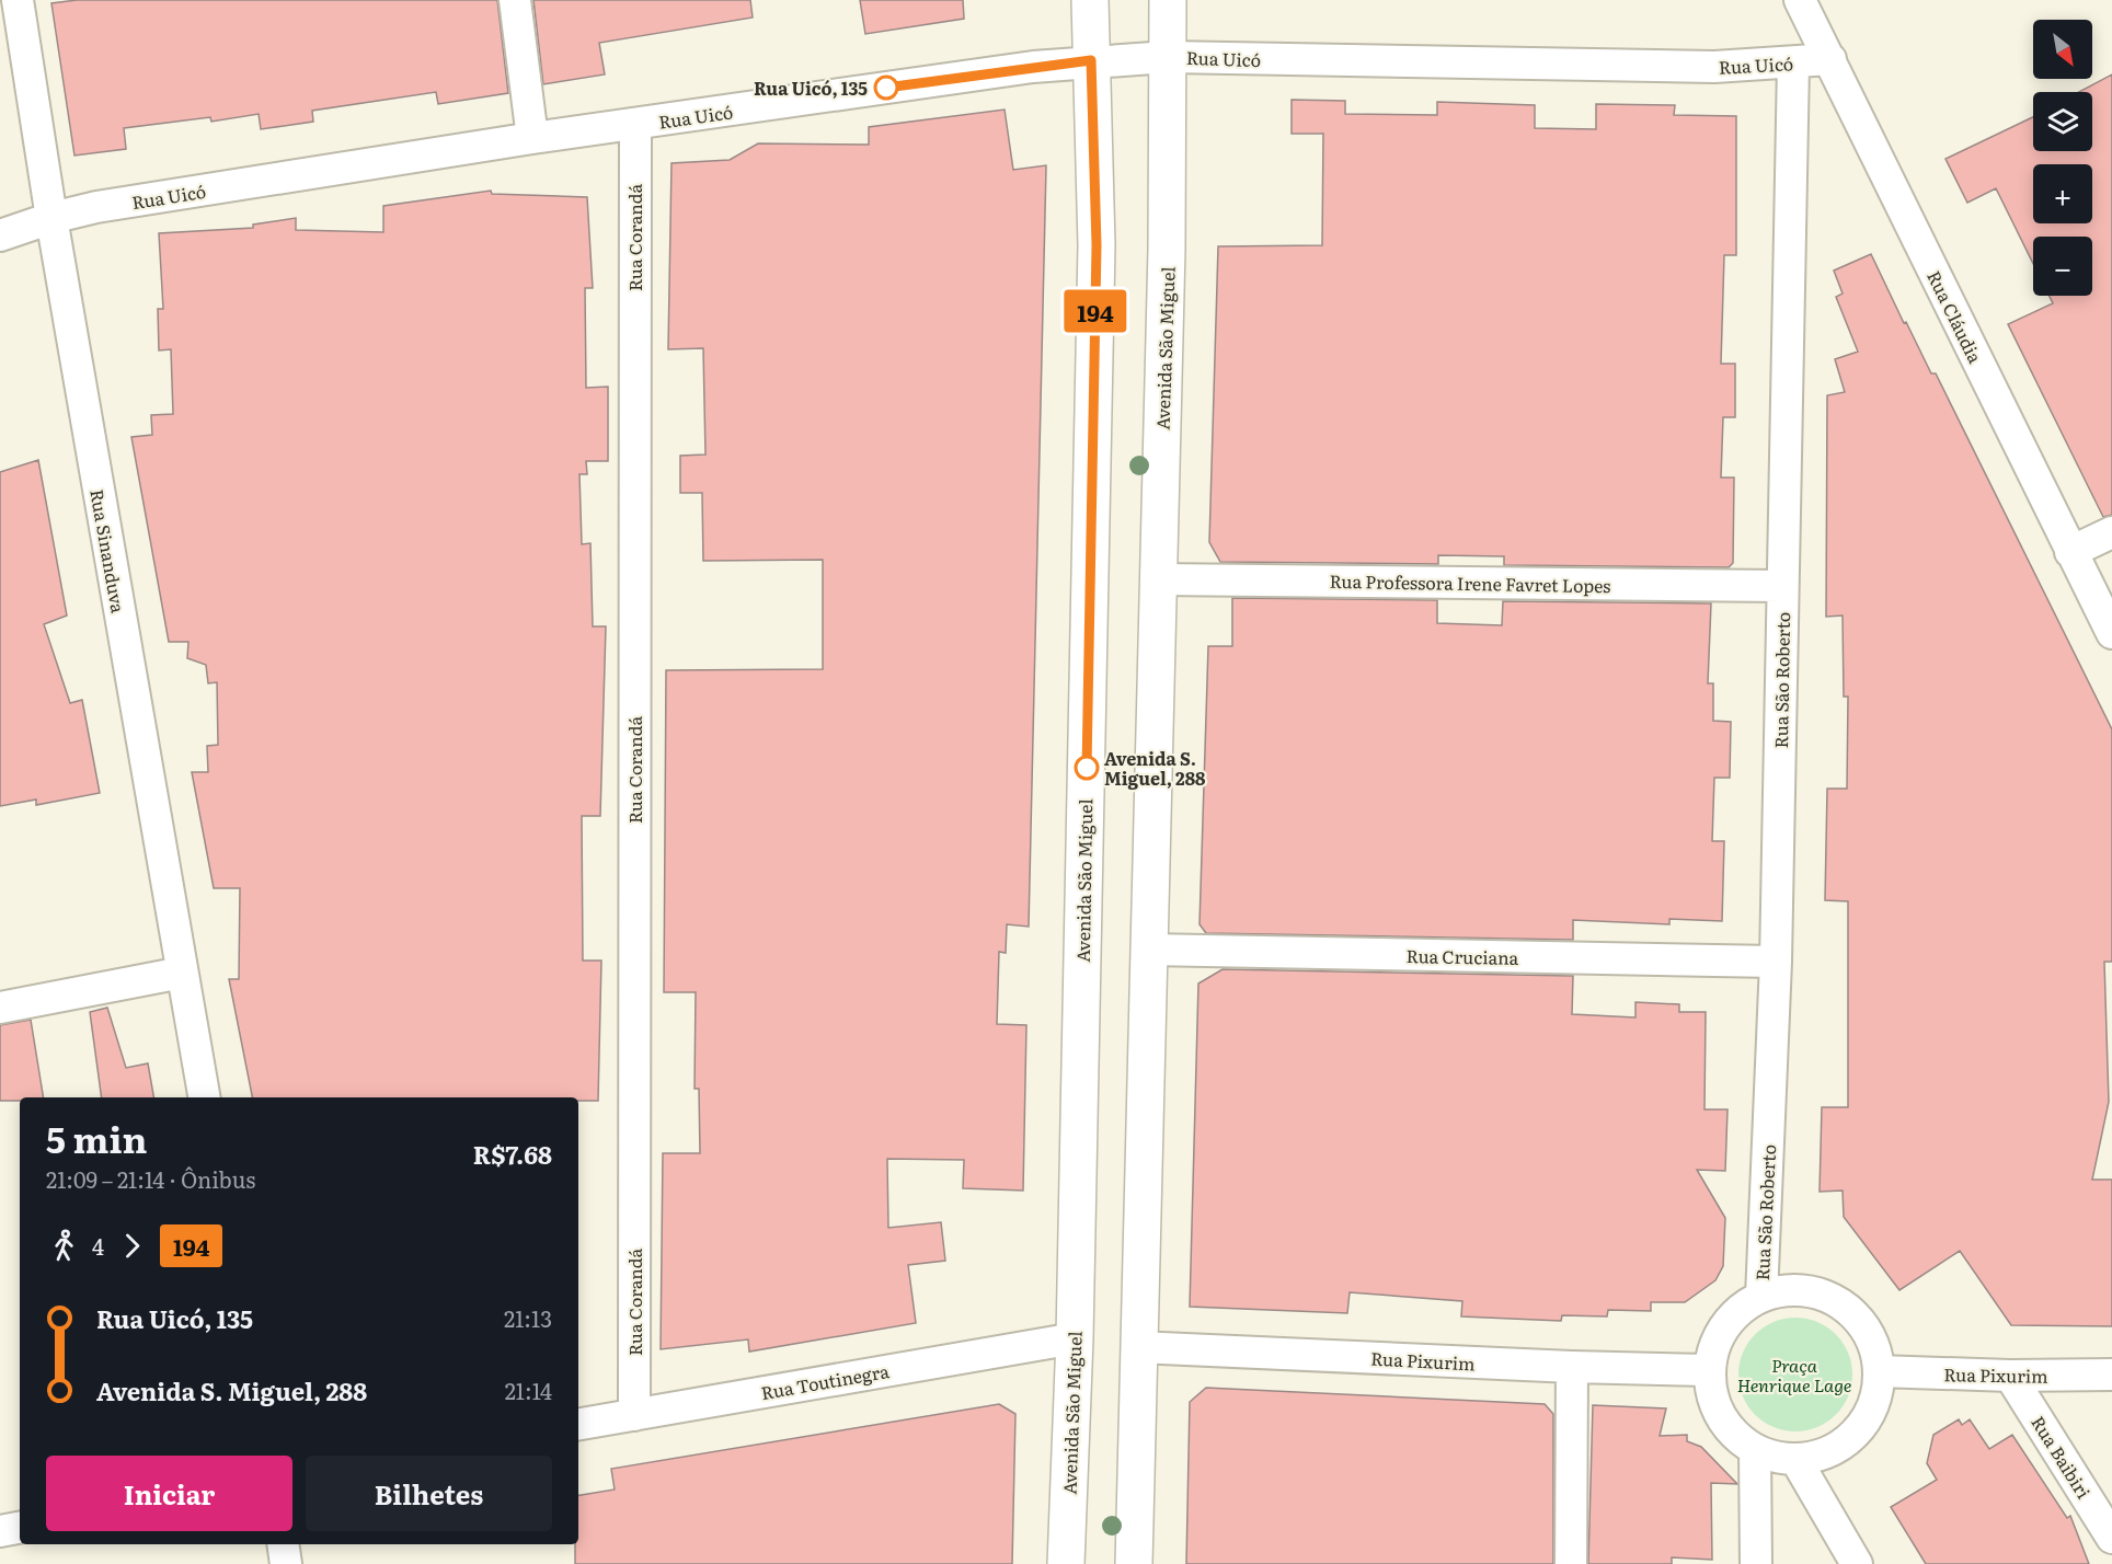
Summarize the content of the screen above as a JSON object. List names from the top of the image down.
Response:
{
  "streets": {
    "main road": ["Avenida São Miguel"],
    "street": [
      "Rua Uicó",
      "Rua Corandá",
      "Rua Cláudia",
      "Rua Sinanduva",
      "Rua Professora Irene Favret Lopes",
      "Rua São Roberto",
      "Rua Cruciana",
      "Rua Pixurim",
      "Rua Toutinegra",
      "Rua Baibiri"
    ]
  },
  "crossings": [
    ["Rua Uicó", "Rua Corandá"],
    ["Rua Uicó", "Rua Cláudia"],
    ["Rua Uicó", "Avenida São Miguel"],
    ["Rua Uicó", "Rua Sinanduva"],
    ["Rua Uicó", "Rua São Roberto"],
    ["Rua Corandá", "Rua Toutinegra"],
    ["Avenida São Miguel", "Rua Professora Irene Favret Lopes"],
    ["Avenida São Miguel", "Rua Cruciana"],
    ["Avenida São Miguel", "Rua Pixurim"],
    ["Avenida São Miguel", "Rua Toutinegra"],
    ["Rua Professora Irene Favret Lopes", "Rua São Roberto"],
    ["Rua São Roberto", "Rua Cruciana"],
    ["Rua São Roberto", "Rua Pixurim"],
    ["Rua Pixurim", "Rua Baibiri"]
  ],
  "parks": ["Praça Henrique Lage"],
  "places": ["Rua Uicó, 135", "Avenida S. Miguel, 288"],
  "lines": ["bus line 194"],
  "north": "bottom right",
  "page": {
    "on_map": "194",
    "map_buttons": ["+", "−"],
    "heading": ["5 min", "21:09 – 21:14 · Ônibus", "R$7.68"],
    "legs": ["4", "194"],
    "list": [
      {
        "name": "Rua Uicó, 135",
        "value": "21:13"
      },
      {
        "name": "Avenida S. Miguel, 288",
        "value": "21:14"
      }
    ],
    "buttons": ["Iniciar", "Bilhetes"]
  }
}
